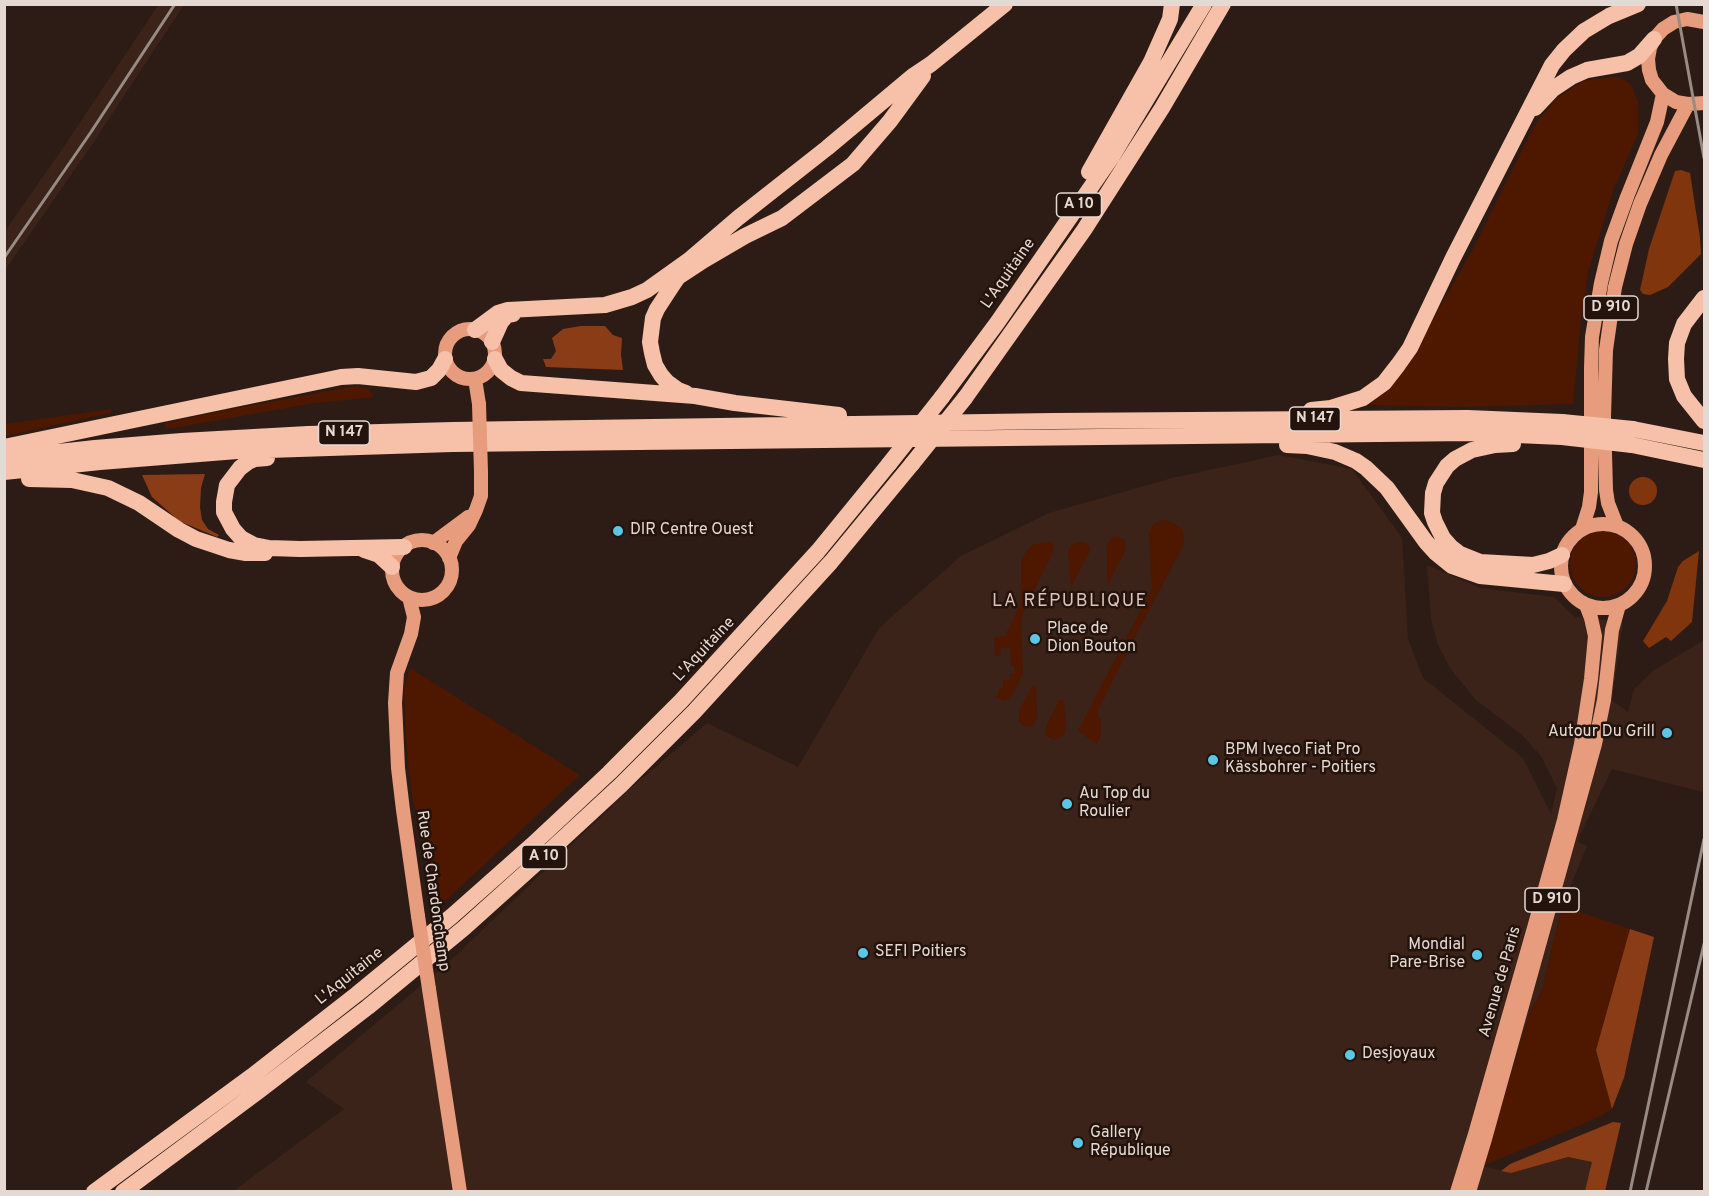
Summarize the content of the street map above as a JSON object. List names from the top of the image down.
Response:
{
  "streets": {
    "highway": ["A 10", "L'Aquitaine", "N 147"],
    "main road": ["D 910", "Rue de Chardonchamp", "Avenue de Paris"]
  },
  "crossings": [
    ["D 910", "N 147"],
    ["D 910", "Avenue de Paris"],
    ["N 147", "Avenue de Paris"]
  ],
  "districts": ["LA RÉPUBLIQUE"],
  "places": [
    "DIR Centre Ouest",
    "Place de Dion Bouton",
    "Autour Du Grill",
    "BPM Iveco Fiat Pro Kässbohrer - Poitiers",
    "Au Top du Roulier",
    "SEFI Poitiers",
    "Mondial Pare-Brise",
    "Desjoyaux",
    "Gallery République"
  ]
}
